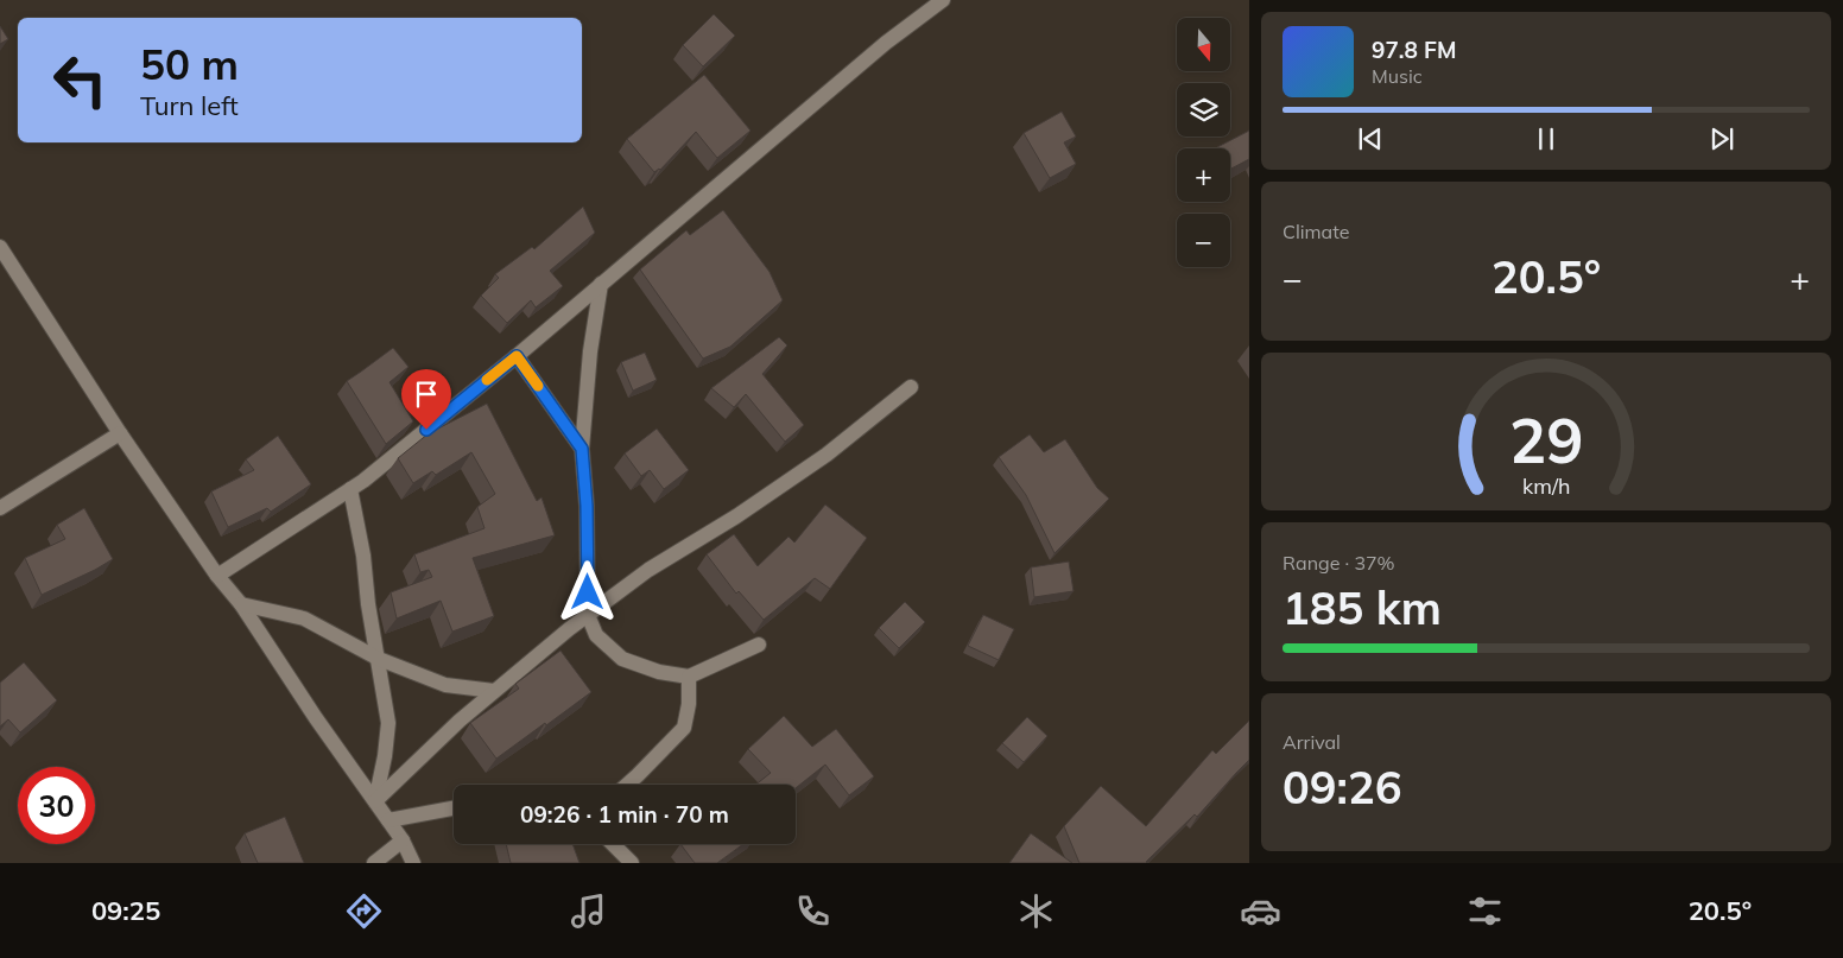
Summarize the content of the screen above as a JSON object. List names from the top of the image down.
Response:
{
  "north": "bottom",
  "page": {
    "map_buttons": ["+", "−"],
    "turn": ["50 m", "Turn left"],
    "song": ["97.8 FM", "Music"],
    "tile": [
      "Climate",
      ["Range · 37%", "185 km"],
      ["Arrival", "09:26"]
    ],
    "heat": ["−", "20.5°", "+"],
    "limit": "30",
    "trip": "09:26 · 1 min · 70 m",
    "tabs": ["09:25", "20.5°"],
    "gauge": ["29", "km/h"]
  }
}
